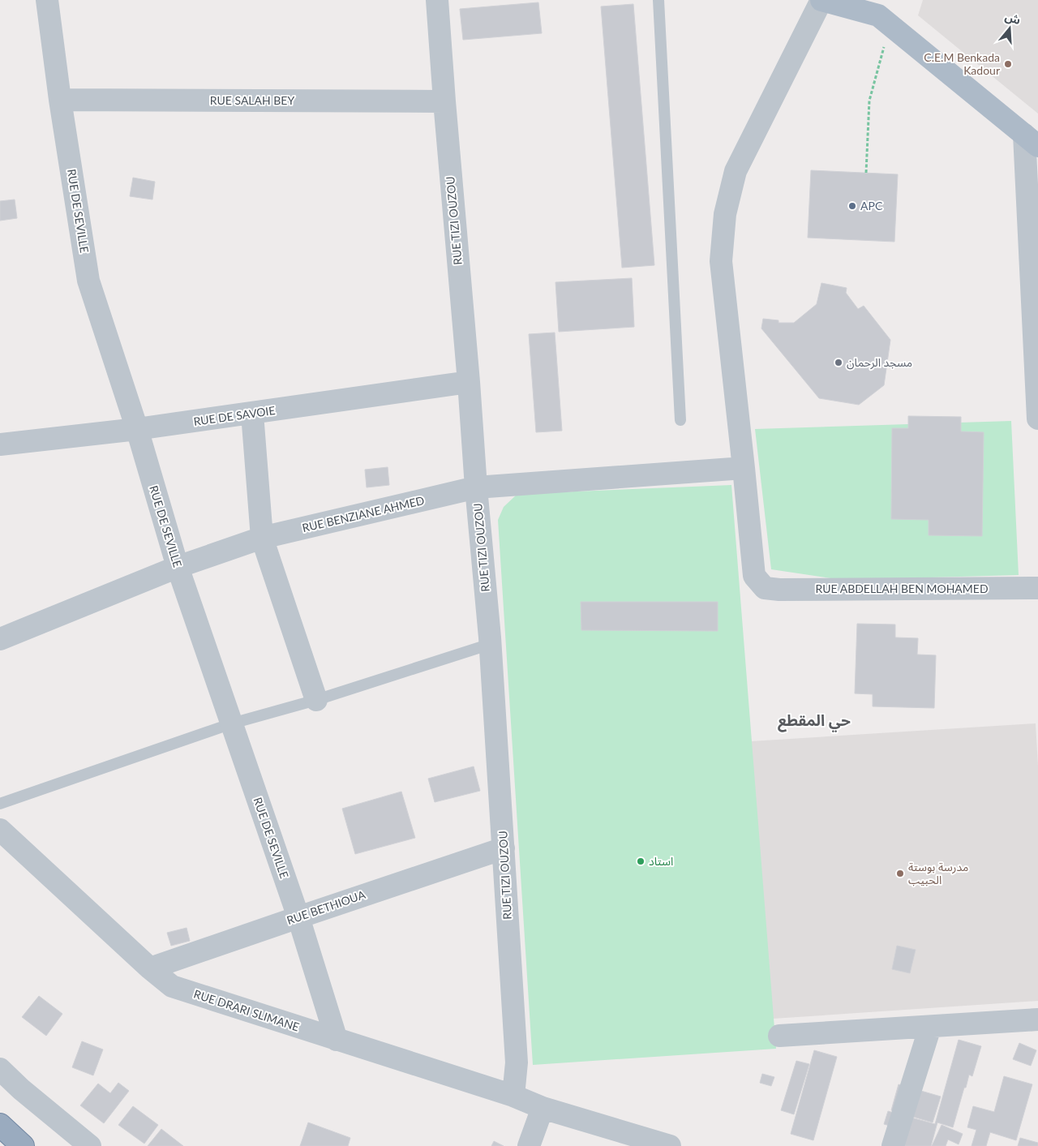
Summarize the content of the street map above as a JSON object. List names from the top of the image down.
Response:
{
  "streets": {
    "street": [
      "RUE SALAH BEY",
      "RUE DE SEVILLE",
      "RUE TIZI OUZOU",
      "RUE DE SAVOIE",
      "RUE BENZIANE AHMED",
      "RUE ABDELLAH BEN MOHAMED",
      "RUE BETHIOUA",
      "RUE DRARI SLIMANE"
    ]
  },
  "crossings": [
    ["RUE SALAH BEY", "RUE DE SEVILLE"],
    ["RUE SALAH BEY", "RUE TIZI OUZOU"],
    ["RUE DE SEVILLE", "RUE DE SAVOIE"],
    ["RUE DE SEVILLE", "RUE BENZIANE AHMED"],
    ["RUE DE SEVILLE", "RUE BETHIOUA"],
    ["RUE DE SEVILLE", "RUE DRARI SLIMANE"],
    ["RUE TIZI OUZOU", "RUE DE SAVOIE"],
    ["RUE TIZI OUZOU", "RUE BENZIANE AHMED"],
    ["RUE TIZI OUZOU", "RUE BETHIOUA"],
    ["RUE TIZI OUZOU", "RUE DRARI SLIMANE"],
    ["RUE BENZIANE AHMED", "RUE ABDELLAH BEN MOHAMED"],
    ["RUE BETHIOUA", "RUE DRARI SLIMANE"]
  ],
  "districts": ["حي المقطع"],
  "places": [
    "C.E.M Benkada Kadour",
    "APC",
    "مسجد الرحمان",
    "استاد",
    "مدرسة بوستة الحبيب"
  ],
  "north": "top"
}
